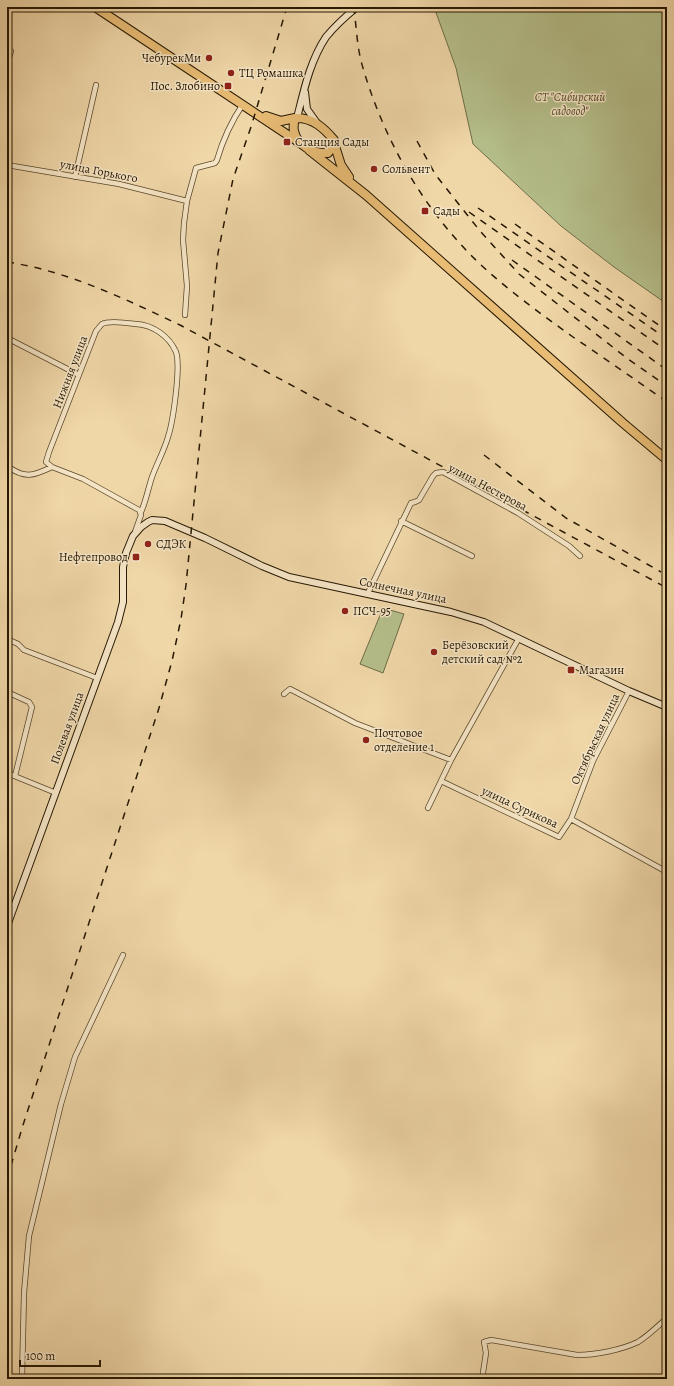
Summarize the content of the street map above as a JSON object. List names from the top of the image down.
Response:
{
  "streets": {
    "street": [
      "улица Горького",
      "Нижняя улица",
      "улица Нестерова",
      "Солнечная улица",
      "Полевая улица",
      "Октябрьская улица",
      "улица Сурикова"
    ]
  },
  "crossings": [
    ["улица Нестерова", "Солнечная улица"],
    ["Солнечная улица", "Полевая улица"],
    ["Солнечная улица", "Октябрьская улица"],
    ["Октябрьская улица", "улица Сурикова"]
  ],
  "parks": ["СТ \"Сибирский садовод\""],
  "places": {
    "other": [
      "ЧебурекМи",
      "ТЦ Ромашка",
      "Сольвент",
      "СДЭК",
      "ПСЧ-95",
      "Берёзовский детский сад №2",
      "Почтовое отделение 1"
    ],
    "transit": [
      "Пос. Злобино",
      "Станция Сады",
      "Сады",
      "Нефтепровод",
      "Магазин"
    ]
  },
  "scale_bar": "100 m"
}
